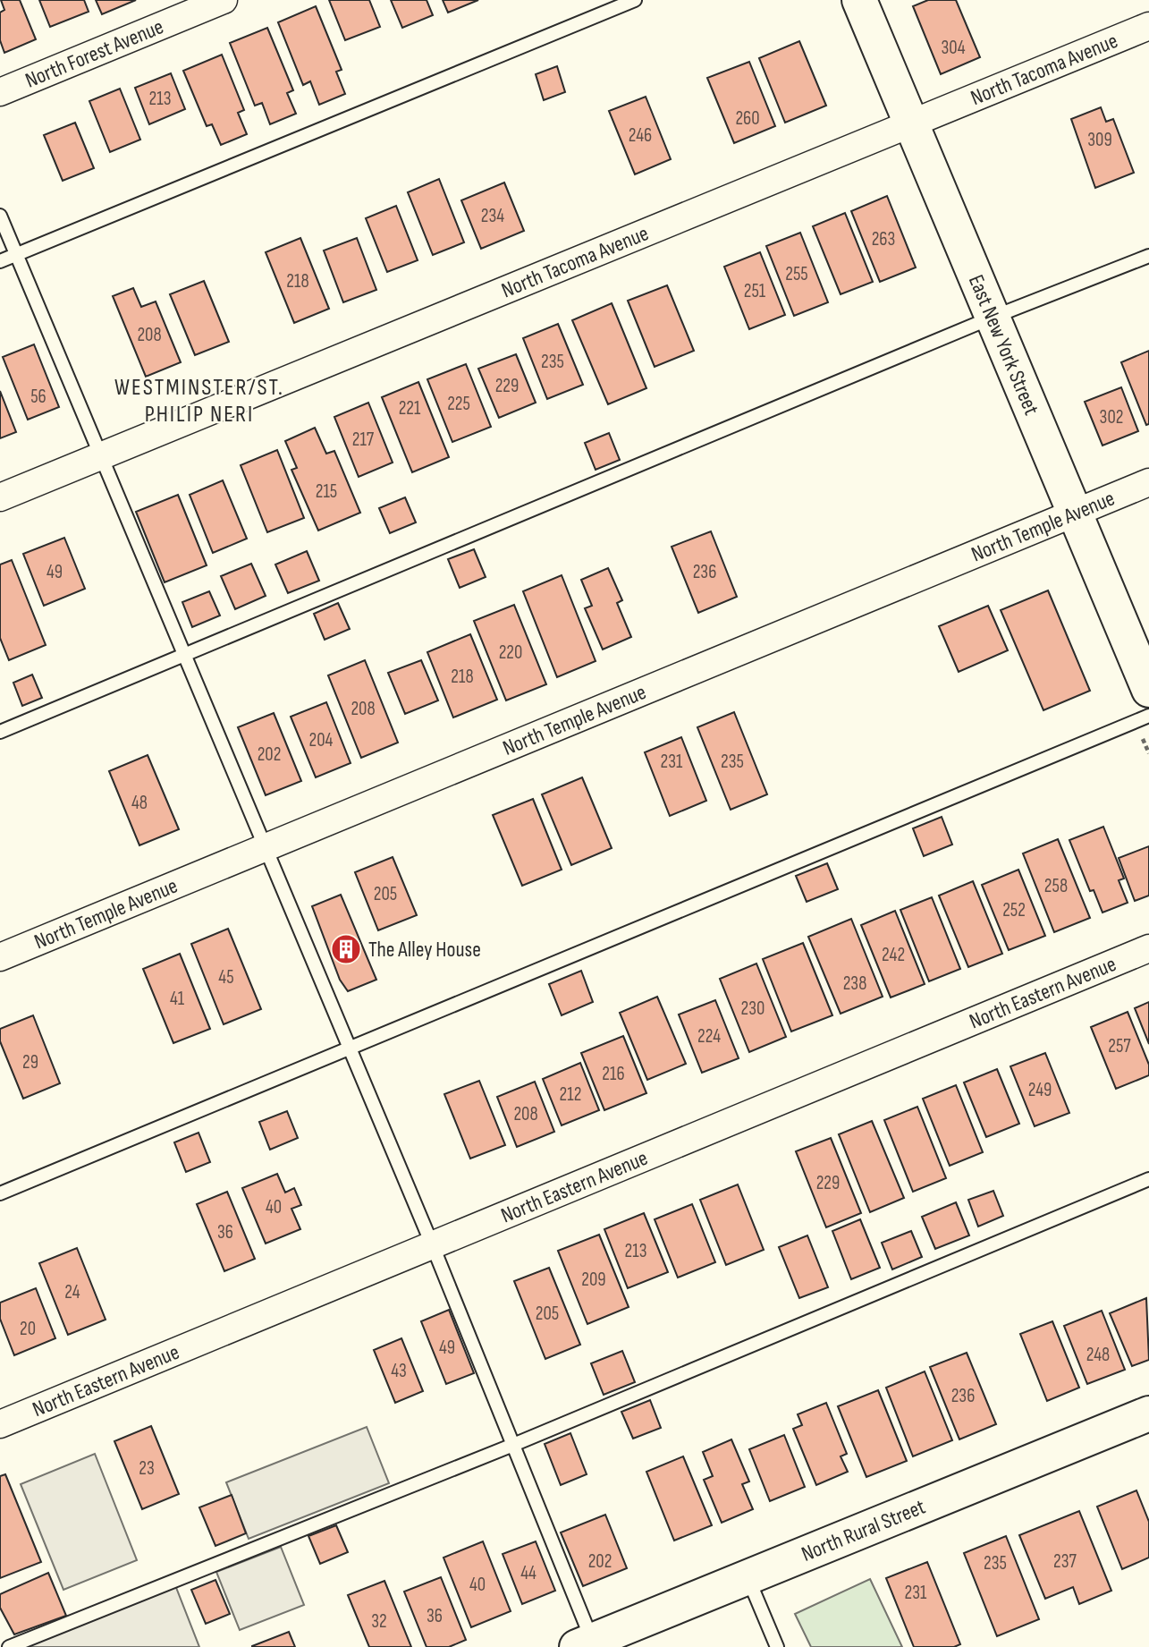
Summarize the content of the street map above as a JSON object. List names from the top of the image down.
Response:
{
  "streets": {
    "main road": ["East New York Street", "North Rural Street"],
    "street": [
      "North Forest Avenue",
      "North Tacoma Avenue",
      "North Temple Avenue",
      "North Eastern Avenue"
    ]
  },
  "crossings": [
    ["North Tacoma Avenue", "East New York Street"],
    ["East New York Street", "North Temple Avenue"]
  ],
  "districts": ["WESTMINSTER/ST. PHILIP NERI"],
  "places": {
    "building": ["The Alley House"]
  },
  "house_numbers": [
    "304",
    "213",
    "260",
    "246",
    "309",
    "234",
    "263",
    "255",
    "218",
    "251",
    "208",
    "235",
    "229",
    "56",
    "225",
    "221",
    "302",
    "217",
    "215",
    "49",
    "236",
    "220",
    "218",
    "208",
    "204",
    "202",
    "231",
    "235",
    "48",
    "258",
    "205",
    "252",
    "242",
    "45",
    "238",
    "41",
    "230",
    "224",
    "257",
    "29",
    "216",
    "249",
    "212",
    "208",
    "229",
    "40",
    "36",
    "213",
    "209",
    "24",
    "205",
    "20",
    "49",
    "248",
    "43",
    "236",
    "23",
    "202",
    "237",
    "235",
    "44",
    "40",
    "231",
    "36",
    "32"
  ]
}
